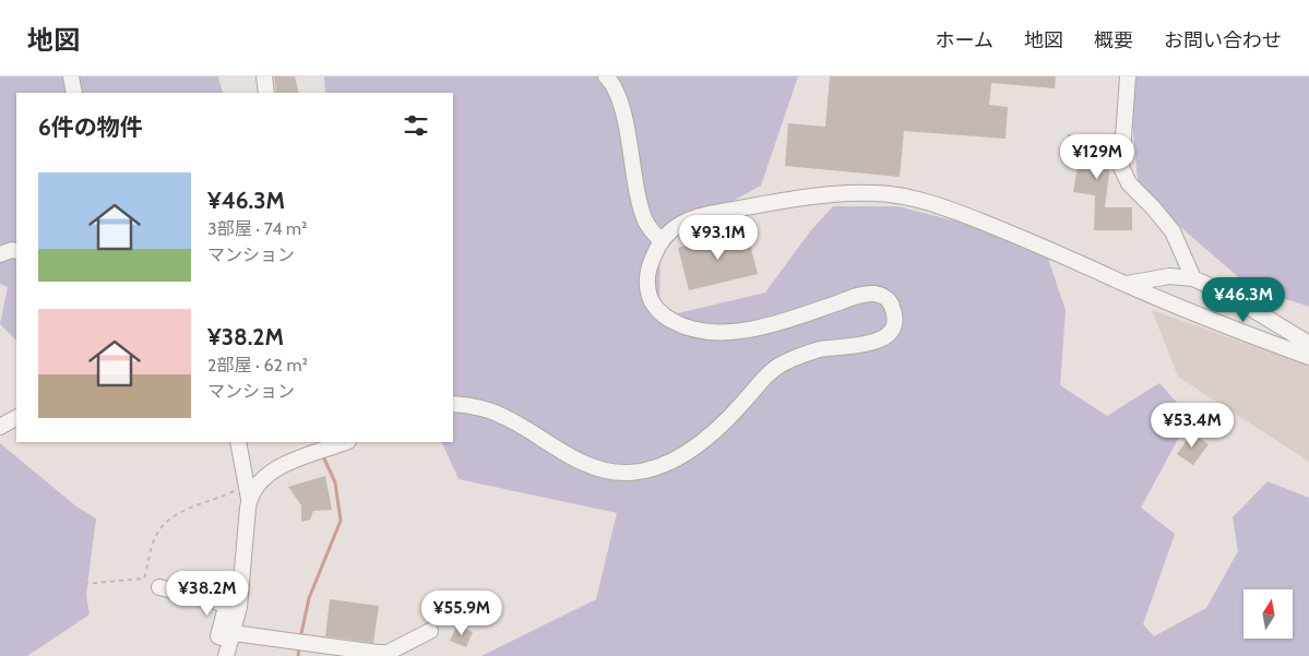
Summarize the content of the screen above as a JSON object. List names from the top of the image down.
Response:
{
  "north": "top",
  "page": {
    "header": "地図",
    "nav": [
      "ホーム",
      "地図",
      "概要",
      "お問い合わせ"
    ],
    "heading": "6件の物件",
    "price": [
      "¥129M",
      "¥93.1M",
      "¥46.3M",
      "¥53.4M",
      "¥38.2M",
      "¥55.9M"
    ],
    "list": [
      {
        "name": "¥46.3M",
        "note": "3部屋 · 74 m² · マンション"
      },
      {
        "name": "¥38.2M",
        "note": "2部屋 · 62 m² · マンション"
      }
    ]
  }
}
